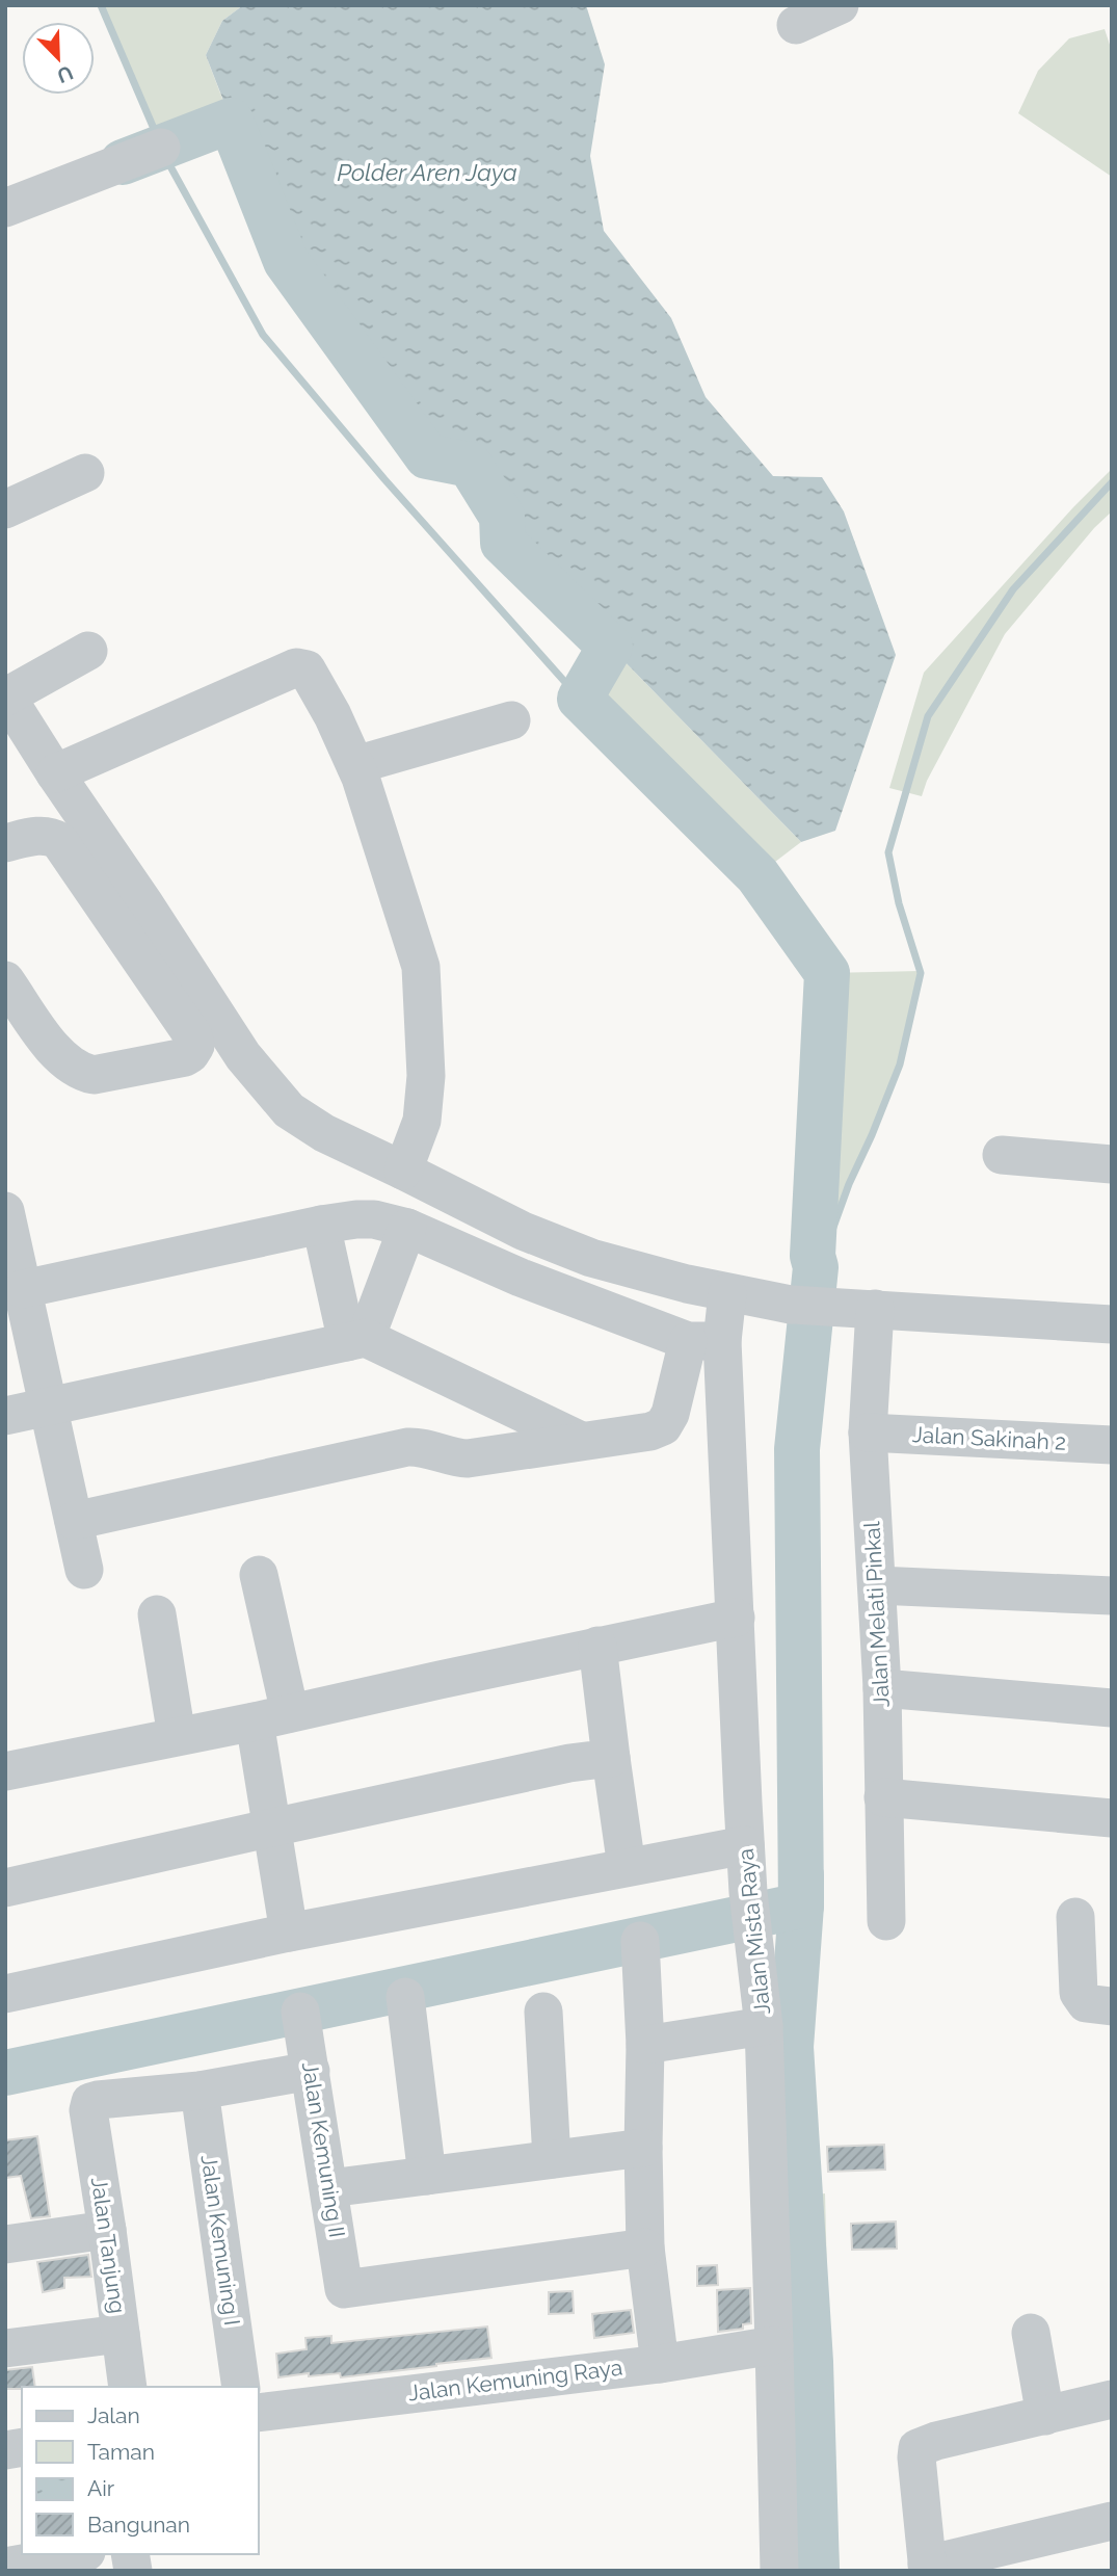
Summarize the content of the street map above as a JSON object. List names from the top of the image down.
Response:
{
  "streets": {
    "street": [
      "Jalan Sakinah 2",
      "Jalan Melati Pinkal",
      "Jalan Mista Raya",
      "Jalan Kemuning II",
      "Jalan Kemuning I",
      "Jalan Tanjung",
      "Jalan Kemuning Raya"
    ]
  },
  "crossings": [
    ["Jalan Sakinah 2", "Jalan Melati Pinkal"],
    ["Jalan Mista Raya", "Jalan Kemuning Raya"],
    ["Jalan Kemuning I", "Jalan Tanjung"]
  ],
  "water": ["Polder Aren Jaya"],
  "legend": [
    "Jalan",
    "Taman",
    "Air",
    "Bangunan"
  ],
  "north": "bottom right"
}
